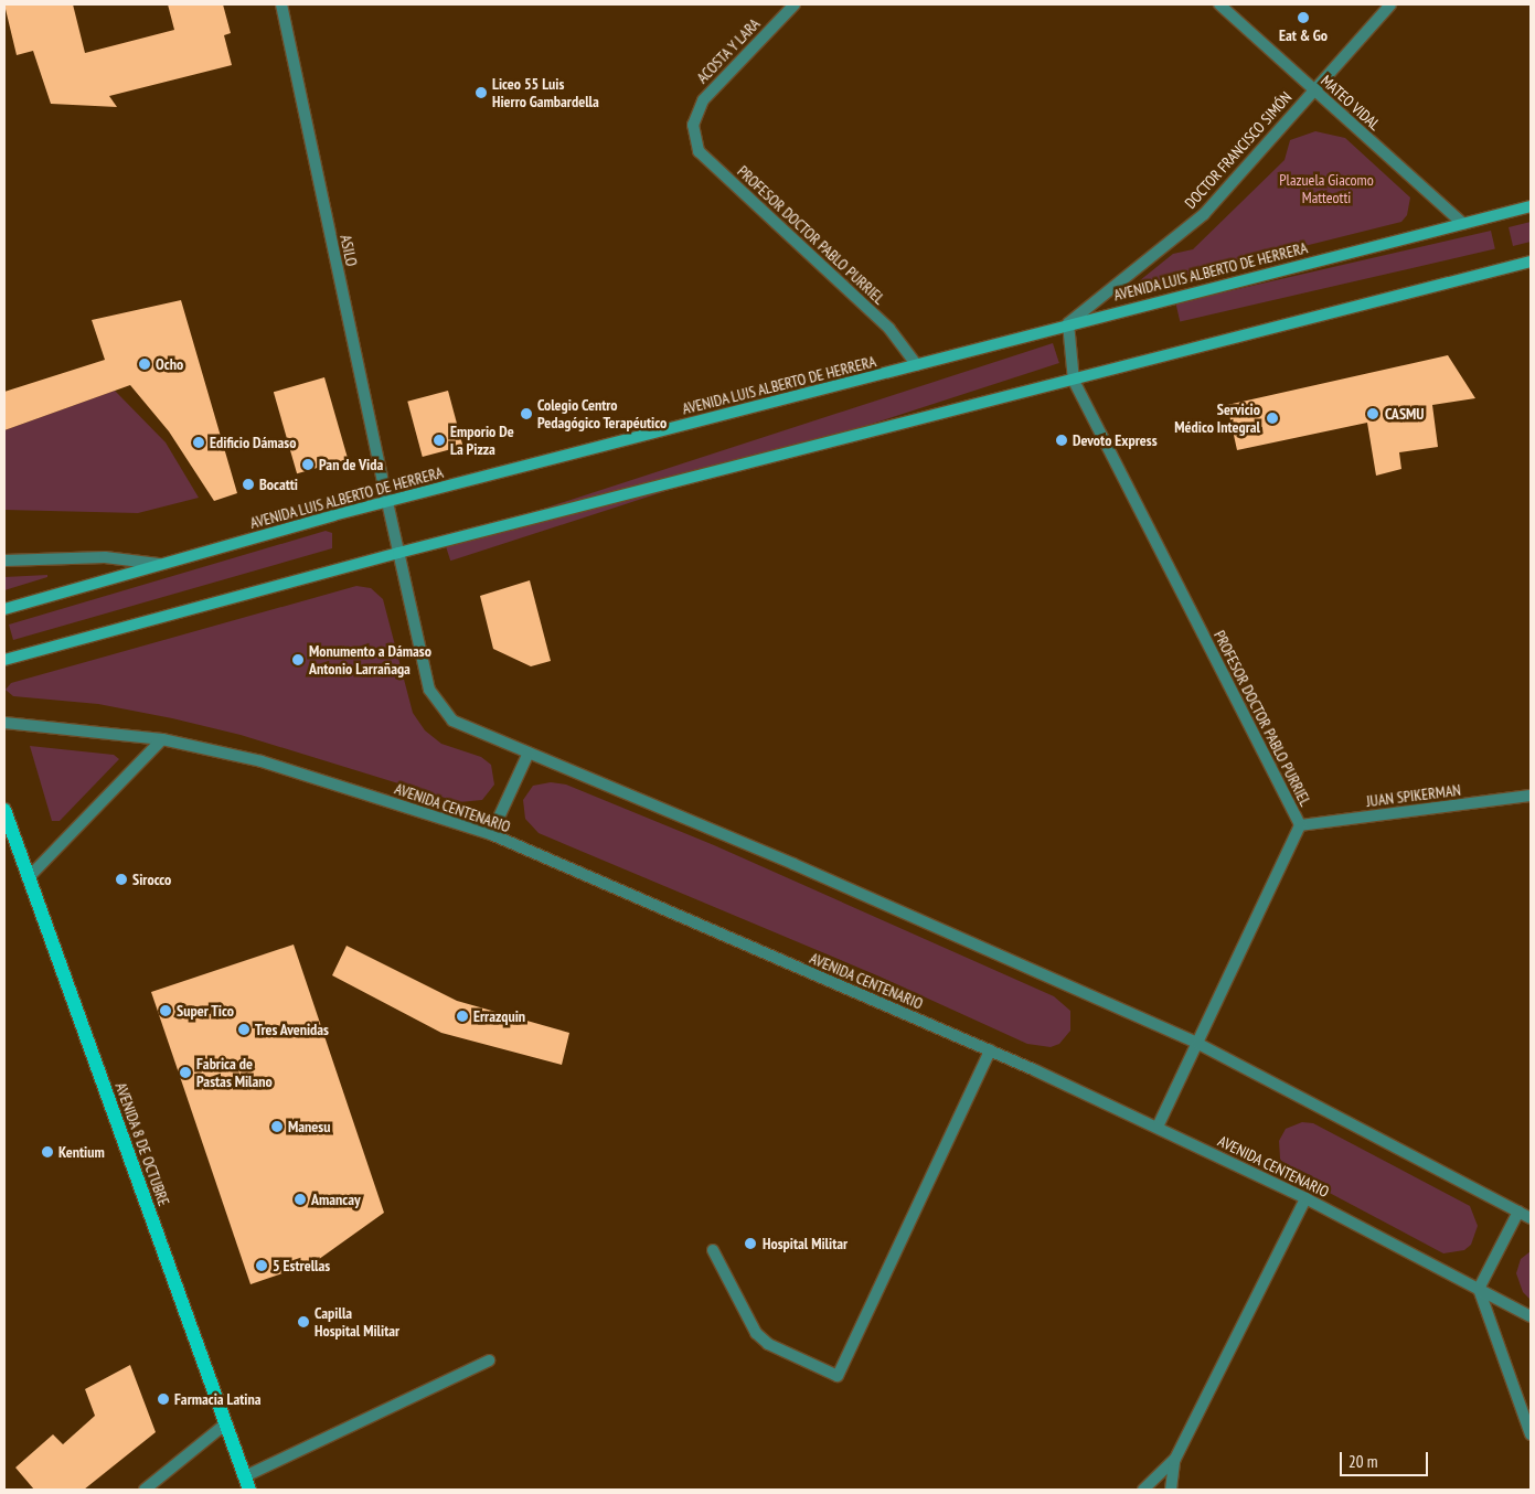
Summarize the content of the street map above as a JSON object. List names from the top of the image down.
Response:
{
  "streets": {
    "main road": ["AVENIDA LUIS ALBERTO DE HERRERA", "AVENIDA 8 DE OCTUBRE"],
    "street": [
      "ACOSTA Y LARA",
      "MATEO VIDAL",
      "DOCTOR FRANCISCO SIMÓN",
      "PROFESOR DOCTOR PABLO PURRIEL",
      "ASILO",
      "JUAN SPIKERMAN",
      "AVENIDA CENTENARIO"
    ]
  },
  "crossings": [
    ["ACOSTA Y LARA", "PROFESOR DOCTOR PABLO PURRIEL"],
    ["MATEO VIDAL", "DOCTOR FRANCISCO SIMÓN"],
    ["MATEO VIDAL", "AVENIDA LUIS ALBERTO DE HERRERA"],
    ["DOCTOR FRANCISCO SIMÓN", "PROFESOR DOCTOR PABLO PURRIEL"],
    ["DOCTOR FRANCISCO SIMÓN", "AVENIDA LUIS ALBERTO DE HERRERA"],
    ["PROFESOR DOCTOR PABLO PURRIEL", "AVENIDA LUIS ALBERTO DE HERRERA"],
    ["PROFESOR DOCTOR PABLO PURRIEL", "JUAN SPIKERMAN"],
    ["PROFESOR DOCTOR PABLO PURRIEL", "AVENIDA CENTENARIO"],
    ["ASILO", "AVENIDA LUIS ALBERTO DE HERRERA"]
  ],
  "parks": ["Plazuela Giacomo Matteotti"],
  "places": [
    "Eat & Go",
    "Liceo 55 Luis Hierro Gambardella",
    "Ocho",
    "Colegio Centro Pedagógico Terapéutico",
    "CASMU",
    "Servicio Médico Integral",
    "Emporio De La Pizza",
    "Devoto Express",
    "Edificio Dámaso",
    "Pan de Vida",
    "Bocatti",
    "Monumento a Dámaso Antonio Larrañaga",
    "Sirocco",
    "Super Tico",
    "Errazquin",
    "Tres Avenidas",
    "Fabrica de Pastas Milano",
    "Manesu",
    "Kentium",
    "Amancay",
    "Hospital Militar",
    "5 Estrellas",
    "Capilla Hospital Militar",
    "Farmacia Latina"
  ],
  "scale_bar": "20 m"
}
